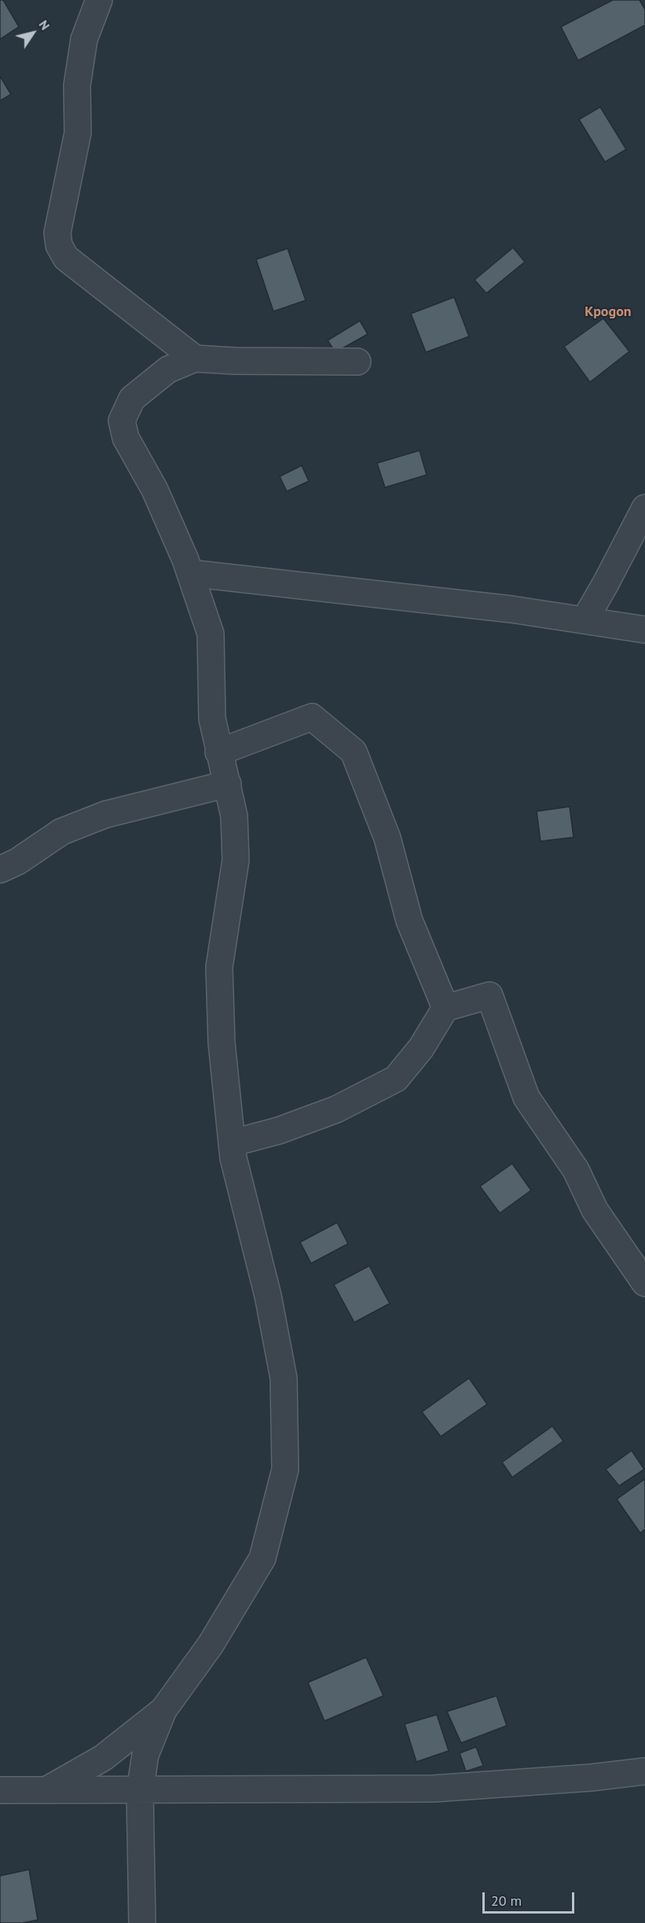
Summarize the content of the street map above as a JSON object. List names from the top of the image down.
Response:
{
  "districts": ["Kpogon"],
  "scale_bar": "20 m",
  "north": "top right"
}
